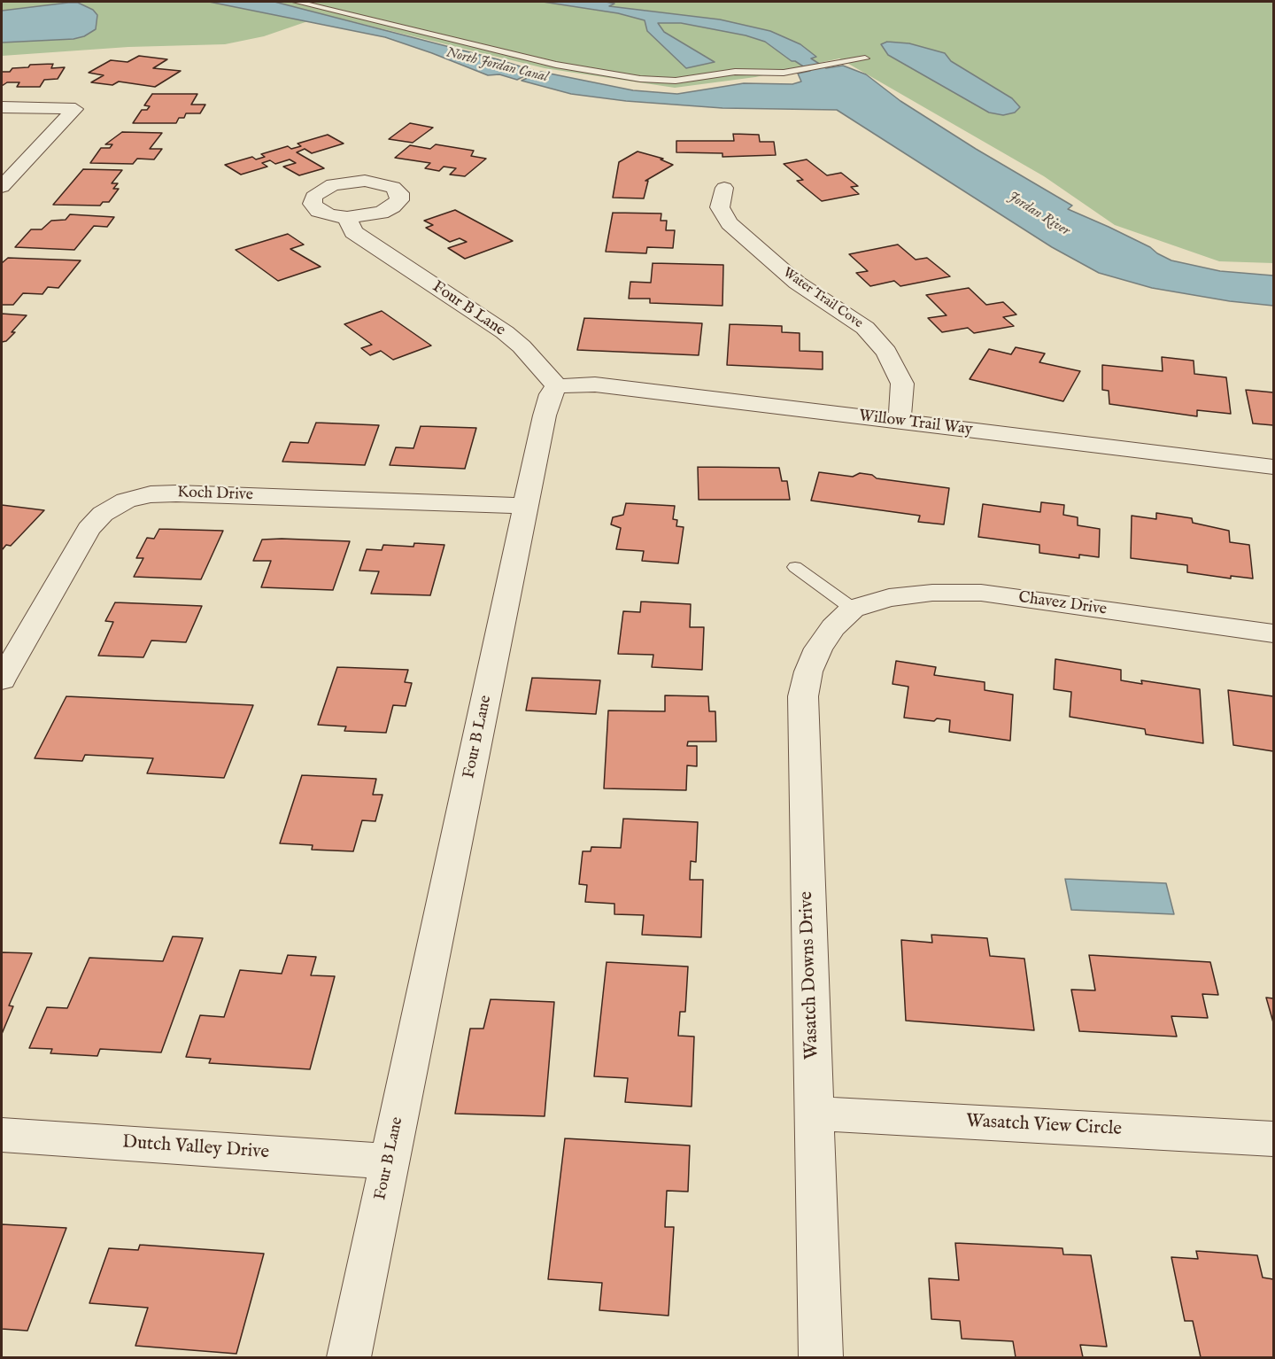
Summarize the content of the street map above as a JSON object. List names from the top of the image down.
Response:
{
  "streets": {
    "street": [
      "Water Trail Cove",
      "Four B Lane",
      "Willow Trail Way",
      "Koch Drive",
      "Chavez Drive",
      "Wasatch Downs Drive",
      "Wasatch View Circle",
      "Dutch Valley Drive"
    ]
  },
  "crossings": [
    ["Water Trail Cove", "Willow Trail Way"],
    ["Four B Lane", "Willow Trail Way"],
    ["Four B Lane", "Koch Drive"],
    ["Four B Lane", "Dutch Valley Drive"],
    ["Chavez Drive", "Wasatch Downs Drive"],
    ["Wasatch Downs Drive", "Wasatch View Circle"]
  ],
  "water": ["North Jordan Canal", "Jordan River"]
}
